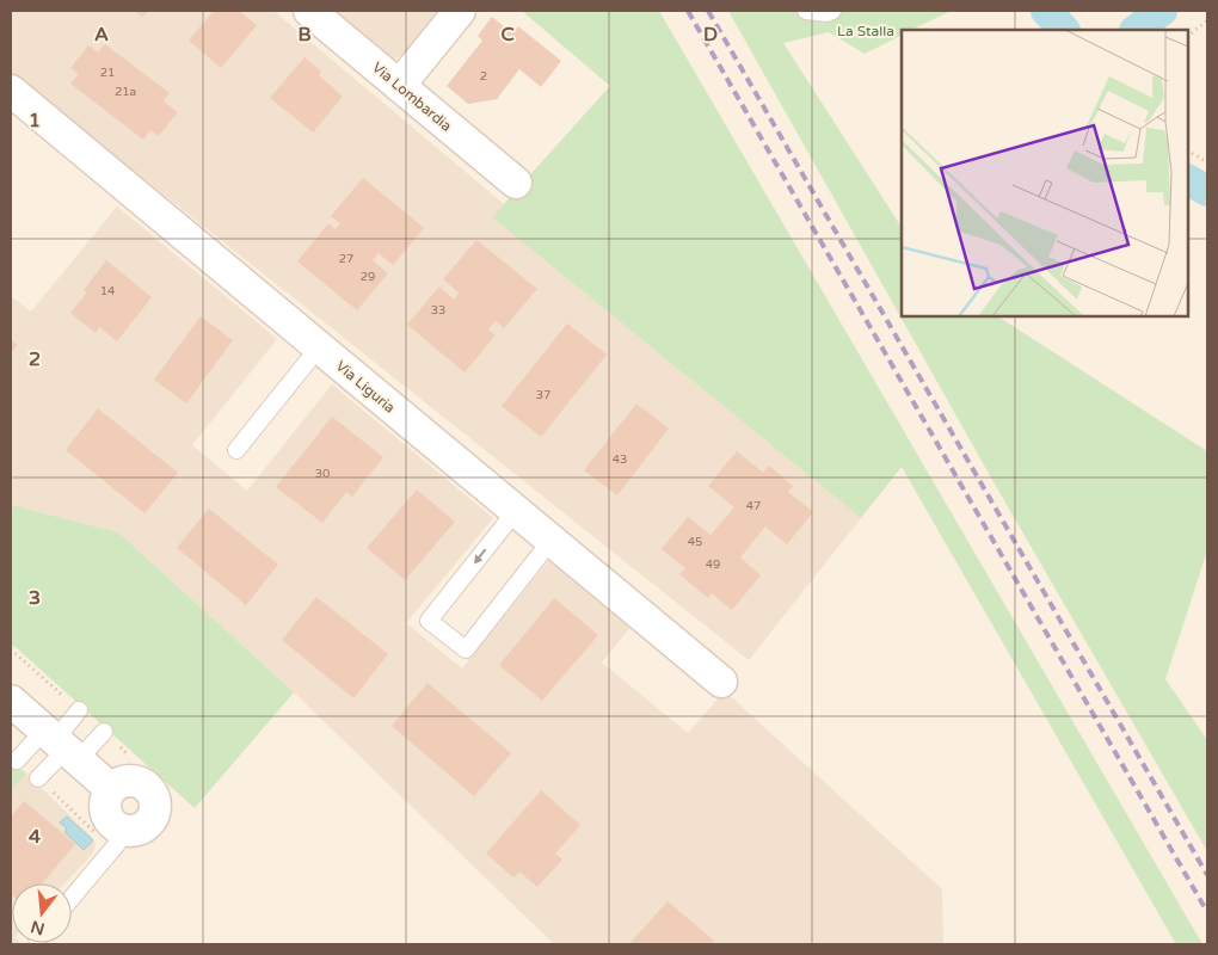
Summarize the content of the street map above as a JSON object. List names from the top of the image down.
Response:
{
  "streets": {
    "street": ["Via Lombardia", "Via Liguria"]
  },
  "parks": ["La Stalla"],
  "house_numbers": [
    "21",
    "2",
    "21a",
    "27",
    "29",
    "14",
    "33",
    "37",
    "43",
    "30",
    "47",
    "45",
    "49"
  ],
  "north": "bottom",
  "grid": {
    "columns": [
      "A",
      "B",
      "C",
      "D"
    ],
    "rows": [
      "1",
      "2",
      "3",
      "4"
    ]
  }
}
